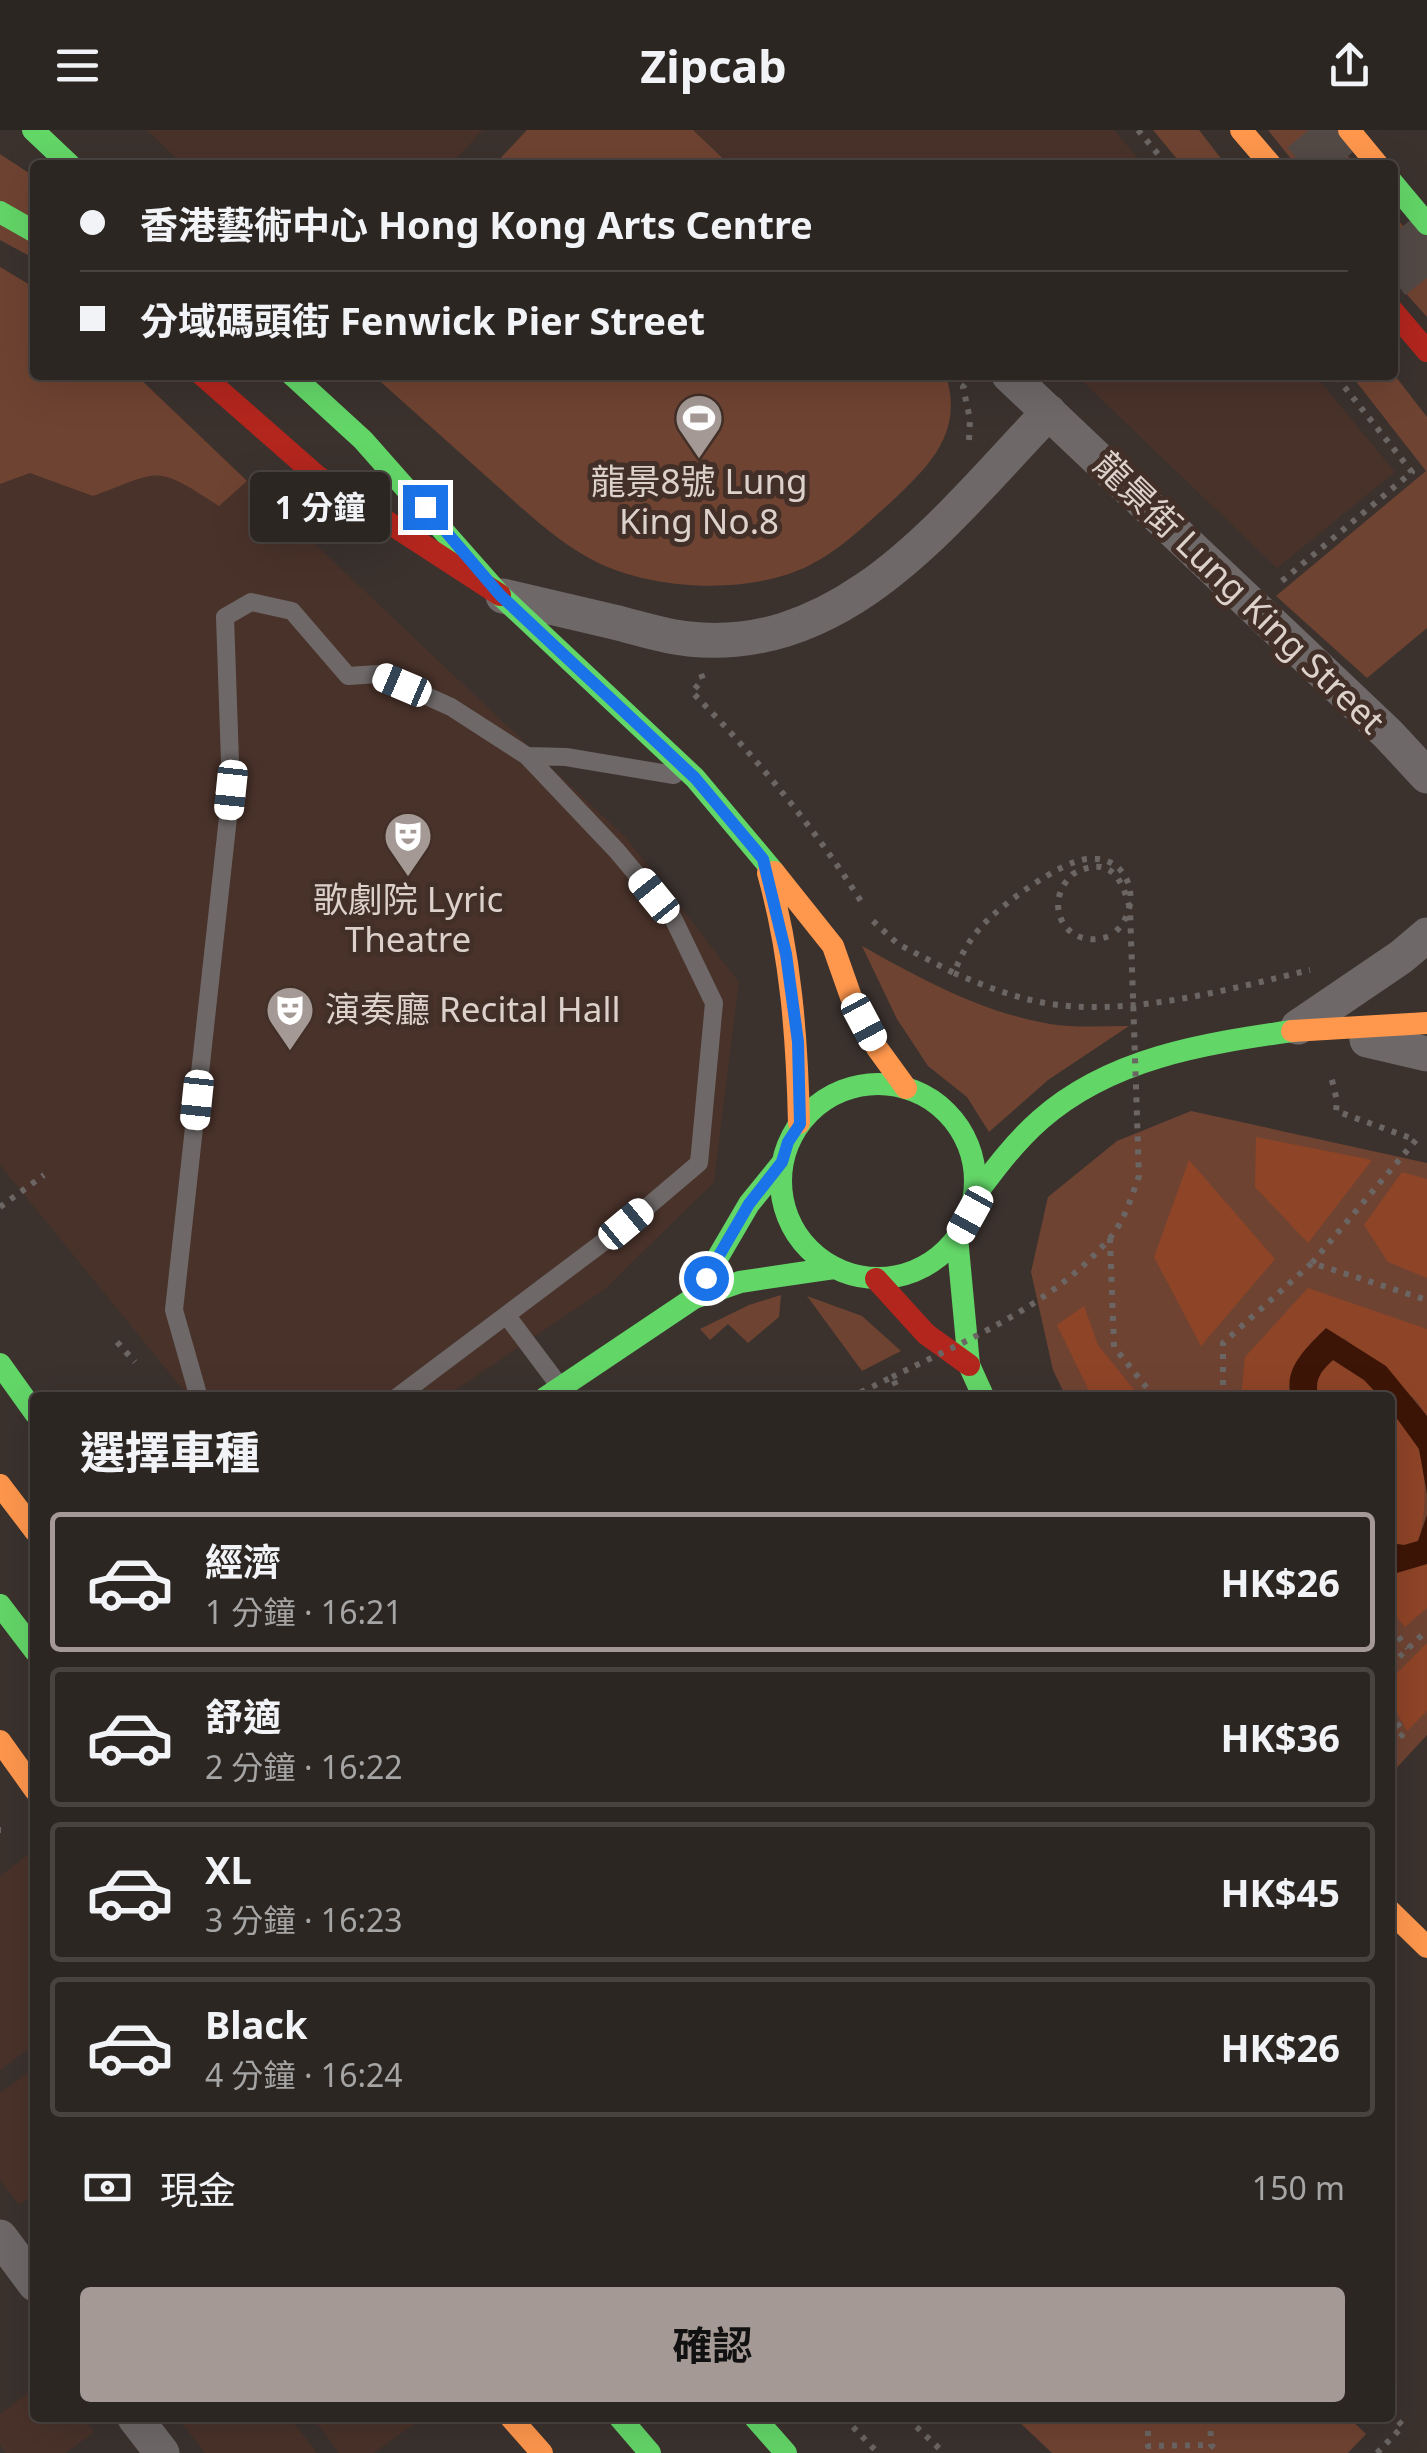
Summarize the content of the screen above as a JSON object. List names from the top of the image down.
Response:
{
  "streets": {
    "street": ["龍景街 Lung King Street"]
  },
  "places": {
    "sports": ["龍景8號 Lung King No.8"],
    "theatre": ["歌劇院 Lyric Theatre", "演奏廳 Recital Hall"]
  },
  "page": {
    "header": "Zipcab",
    "banner": ["香港藝術中心 Hong Kong Arts Centre", "分域碼頭街 Fenwick Pier Street"],
    "bubble": "1 分鐘",
    "heading": "選擇車種",
    "list": [
      {
        "name": "經濟",
        "note": "1 分鐘 · 16:21",
        "value": "HK$26"
      },
      {
        "name": "舒適",
        "note": "2 分鐘 · 16:22",
        "value": "HK$36"
      },
      {
        "name": "XL",
        "note": "3 分鐘 · 16:23",
        "value": "HK$45"
      },
      {
        "name": "Black",
        "note": "4 分鐘 · 16:24",
        "value": "HK$26"
      }
    ],
    "pay": ["現金", "150 m"],
    "buttons": "確認"
  }
}
